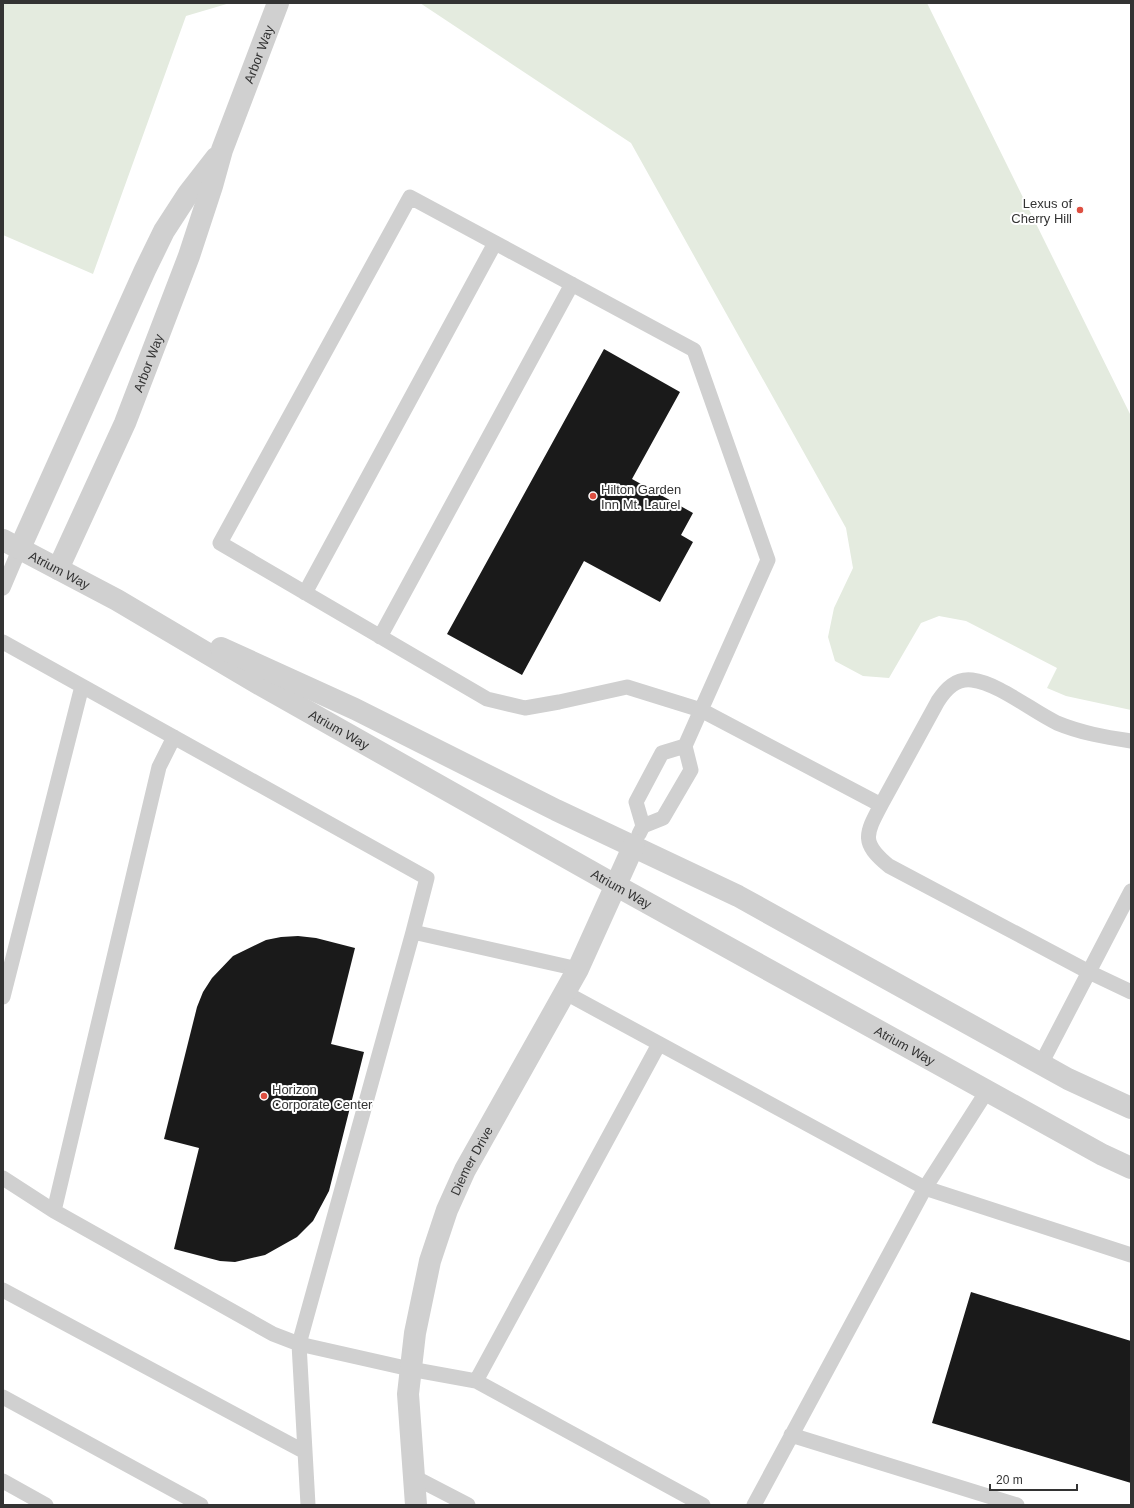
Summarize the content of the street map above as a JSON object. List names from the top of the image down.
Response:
{
  "streets": {
    "street": ["Arbor Way", "Atrium Way", "Diemer Drive"]
  },
  "crossings": [
    ["Arbor Way", "Atrium Way"],
    ["Atrium Way", "Diemer Drive"]
  ],
  "places": ["Lexus of Cherry Hill", "Hilton Garden Inn Mt. Laurel", "Horizon Corporate Center"],
  "scale_bar": "20 m"
}
